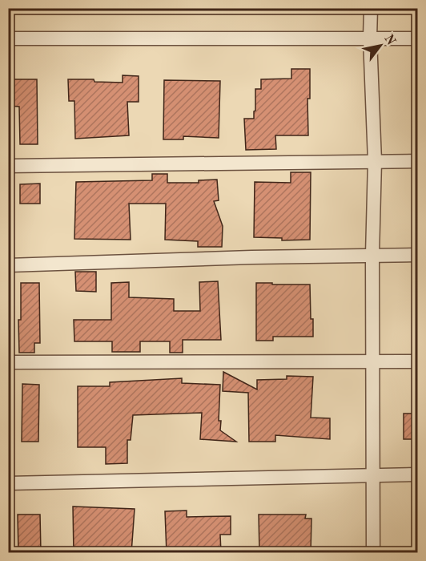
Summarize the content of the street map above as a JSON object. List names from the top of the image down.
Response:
{
  "north": "top right"
}
